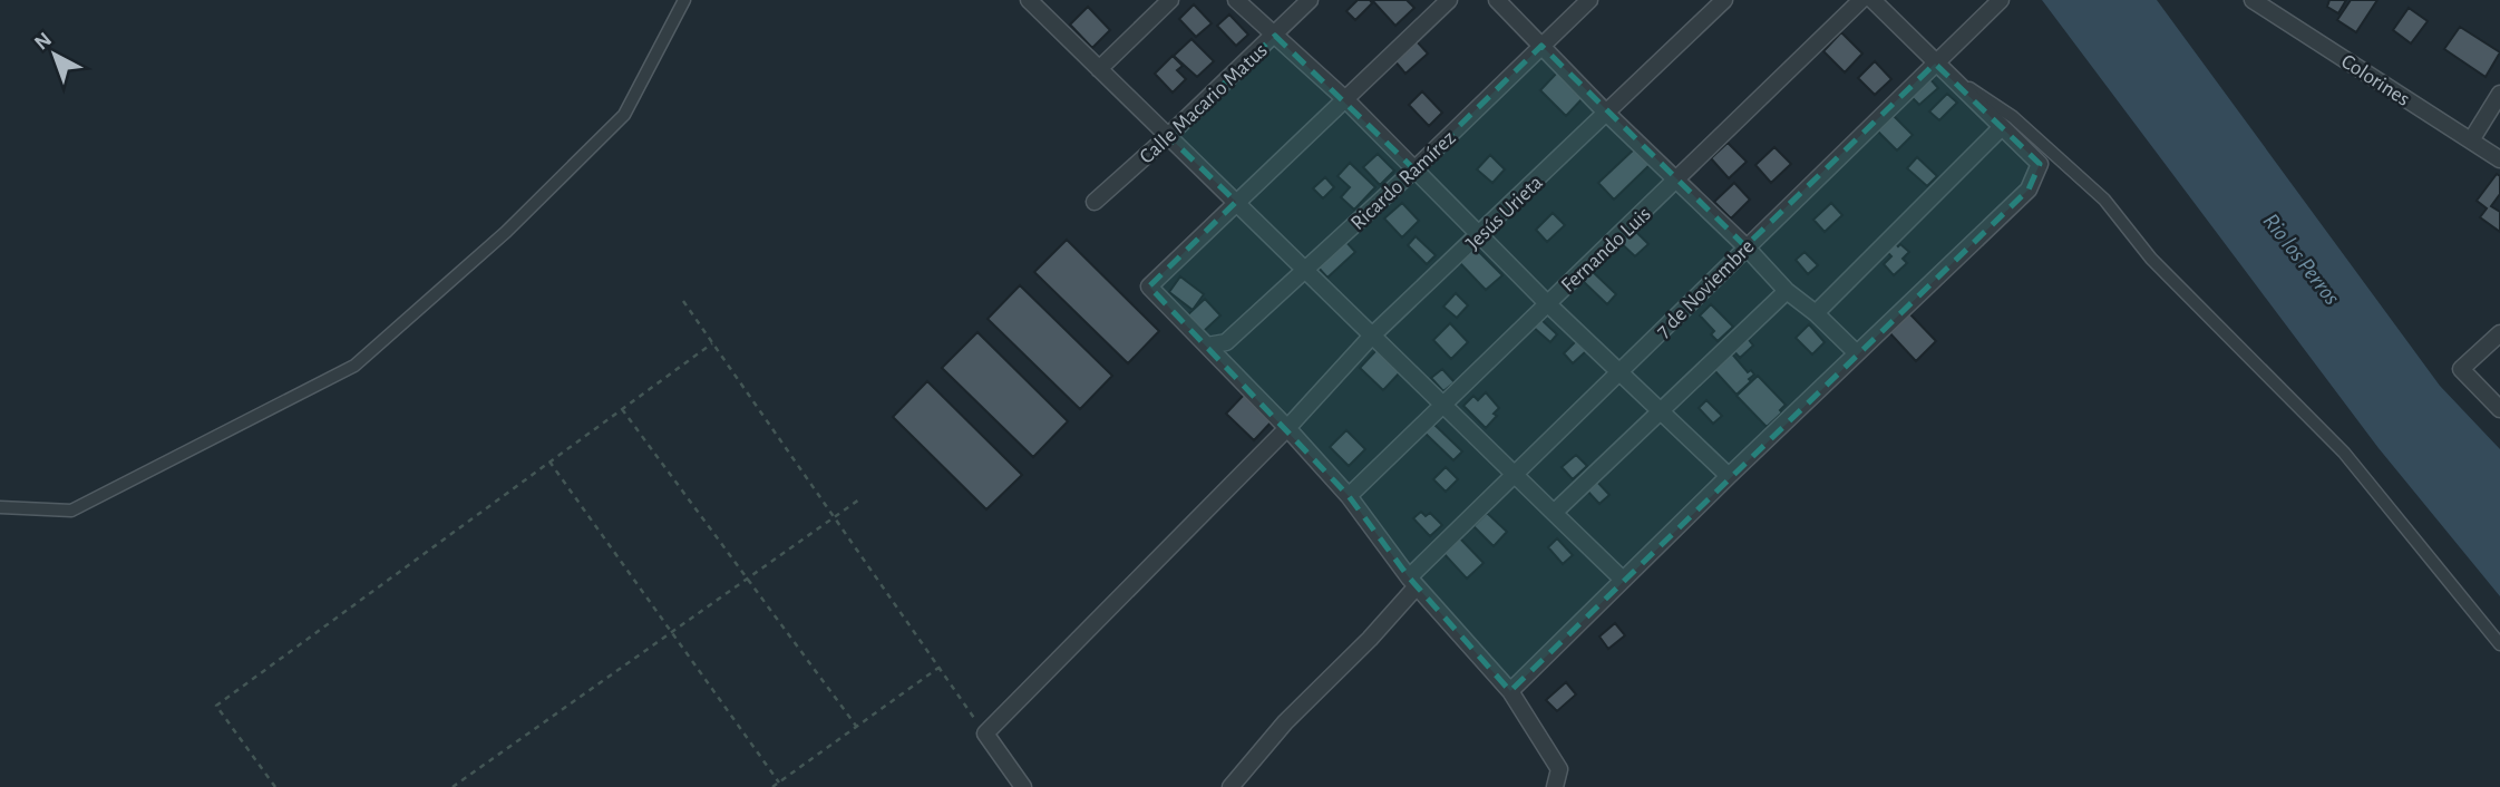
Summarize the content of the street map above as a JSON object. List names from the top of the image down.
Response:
{
  "streets": {
    "street": [
      "Colorines",
      "Calle Macario Matus",
      "Ricardo Ramírez",
      "Jesús Urieta",
      "Fernando Luis",
      "7 de Noviembre"
    ]
  },
  "water": ["Rio los Perros"],
  "north": "top left"
}
